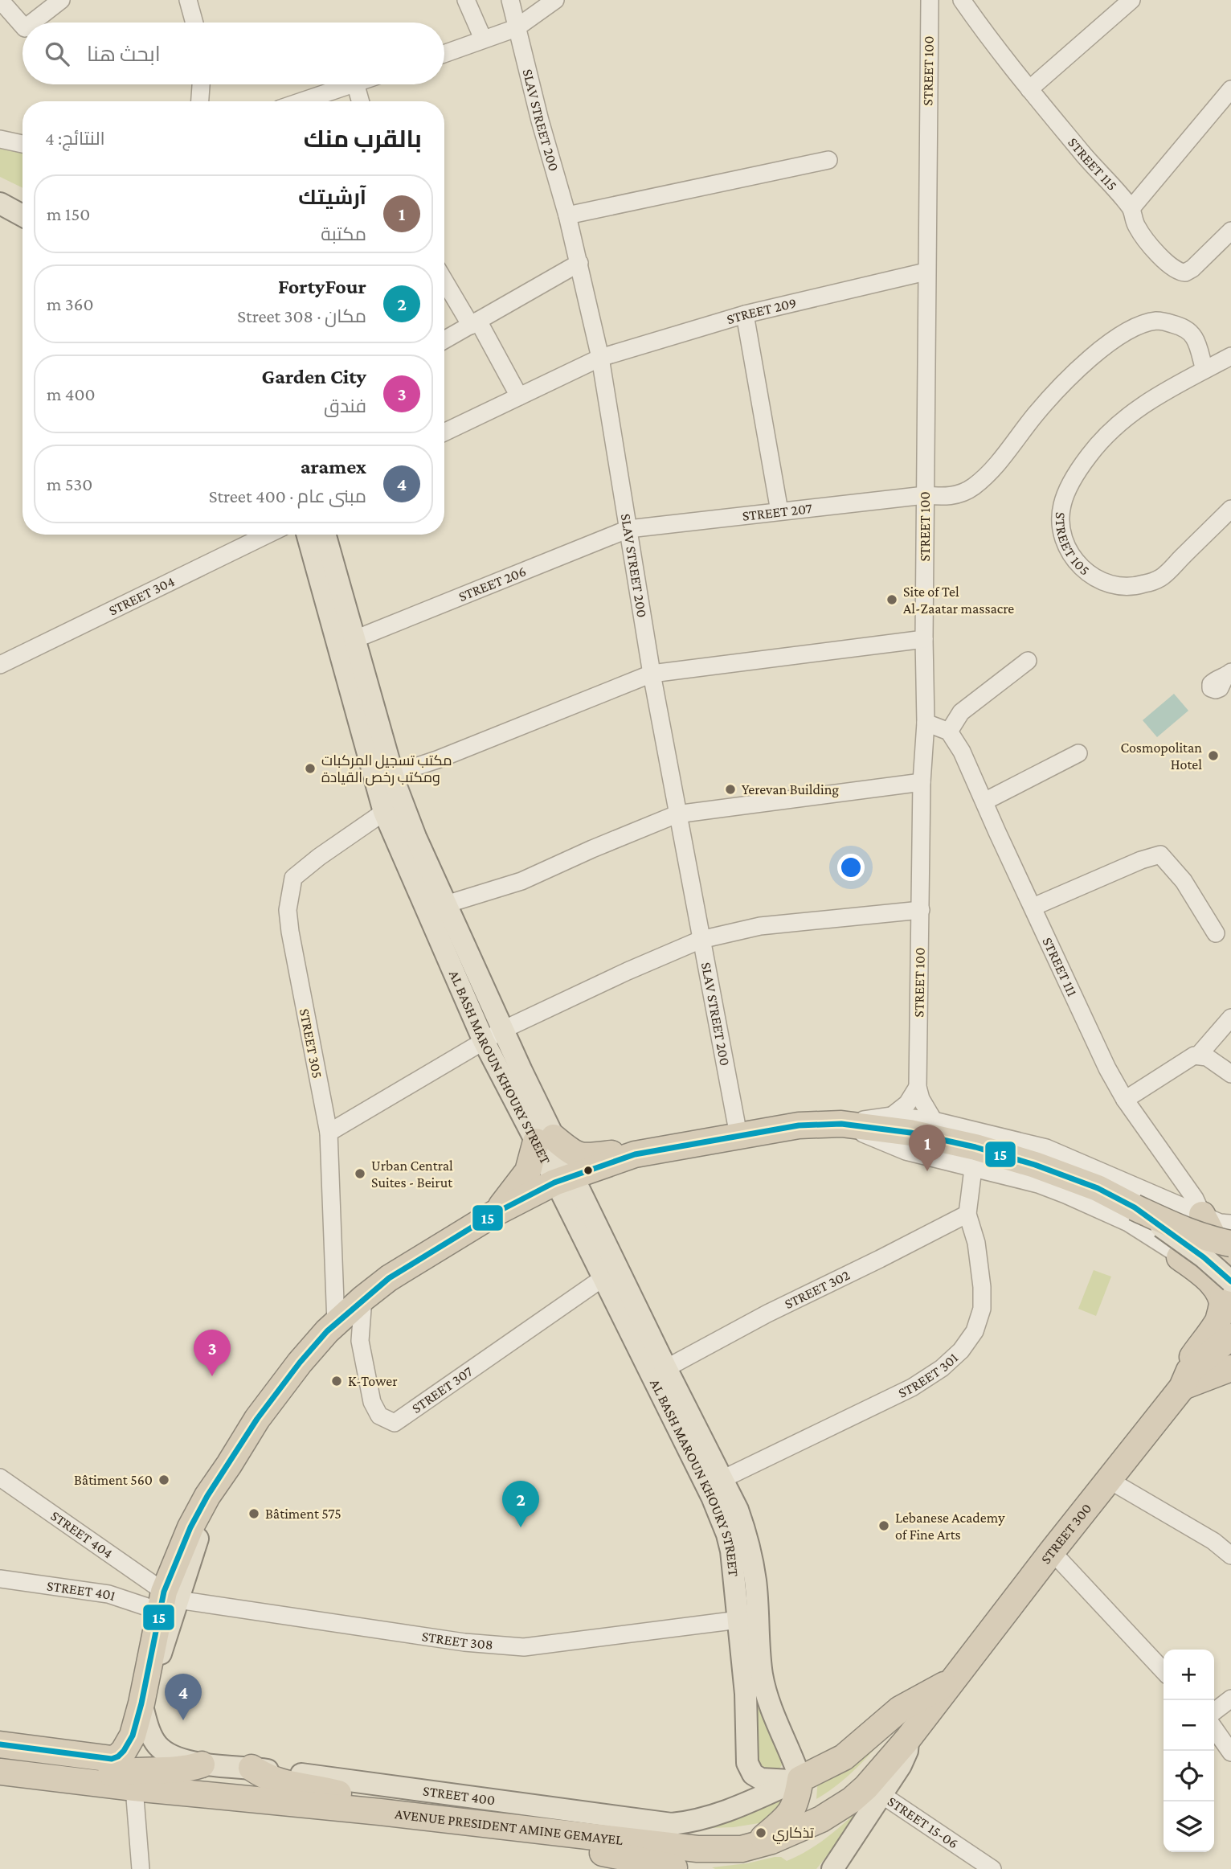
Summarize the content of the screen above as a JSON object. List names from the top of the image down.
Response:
{
  "streets": {
    "highway": ["STREET 300", "AVENUE PRESIDENT AMINE GEMAYEL"],
    "main road": ["AL BASH MAROUN KHOURY STREET", "STREET 400"],
    "street": [
      "STREET 100",
      "SLAV STREET 200",
      "STREET 115",
      "STREET 209",
      "STREET 207",
      "STREET 105",
      "STREET 206",
      "STREET 304",
      "STREET 111",
      "STREET 305",
      "STREET 302",
      "STREET 301",
      "STREET 307",
      "STREET 404",
      "STREET 401",
      "STREET 308",
      "STREET 15-06"
    ]
  },
  "crossings": [
    ["STREET 100", "STREET 209"],
    ["STREET 100", "STREET 207"],
    ["SLAV STREET 200", "STREET 209"],
    ["SLAV STREET 200", "STREET 207"],
    ["SLAV STREET 200", "STREET 206"],
    ["STREET 207", "STREET 105"],
    ["STREET 207", "STREET 206"],
    ["STREET 206", "AL BASH MAROUN KHOURY STREET"],
    ["STREET 305", "AL BASH MAROUN KHOURY STREET"],
    ["AL BASH MAROUN KHOURY STREET", "STREET 302"],
    ["AL BASH MAROUN KHOURY STREET", "STREET 301"],
    ["AL BASH MAROUN KHOURY STREET", "STREET 307"],
    ["AL BASH MAROUN KHOURY STREET", "STREET 308"],
    ["AL BASH MAROUN KHOURY STREET", "STREET 400"],
    ["STREET 302", "STREET 301"],
    ["STREET 300", "AVENUE PRESIDENT AMINE GEMAYEL"],
    ["STREET 404", "STREET 401"],
    ["STREET 404", "STREET 308"],
    ["STREET 401", "STREET 308"]
  ],
  "places": [
    "Site of Tel Al-Zaatar massacre",
    "Cosmopolitan Hotel",
    "مكتب تسجيل المركبات ومكتب رخص القيادة",
    "Yerevan Building",
    "Urban Central Suites - Beirut",
    "K-Tower",
    "Bâtiment 560",
    "Bâtiment 575",
    "Lebanese Academy of Fine Arts",
    "تذكاري"
  ],
  "lines": ["transit line 15"],
  "page": {
    "search": "ابحث هنا",
    "heading": ["بالقرب منك", "النتائج: 4"],
    "list": [
      {
        "mark": "1",
        "name": "آرشيتك",
        "note": "مكتبة",
        "value": "150 m"
      },
      {
        "mark": "2",
        "name": "FortyFour",
        "note": "مكان · Street 308",
        "value": "360 m"
      },
      {
        "mark": "3",
        "name": "Garden City",
        "note": "فندق",
        "value": "400 m"
      },
      {
        "mark": "4",
        "name": "aramex",
        "note": "مبنى عام · Street 400",
        "value": "530 m"
      }
    ],
    "pins": [
      "1",
      "3",
      "2",
      "4"
    ],
    "map_buttons": ["+", "−"]
  }
}
